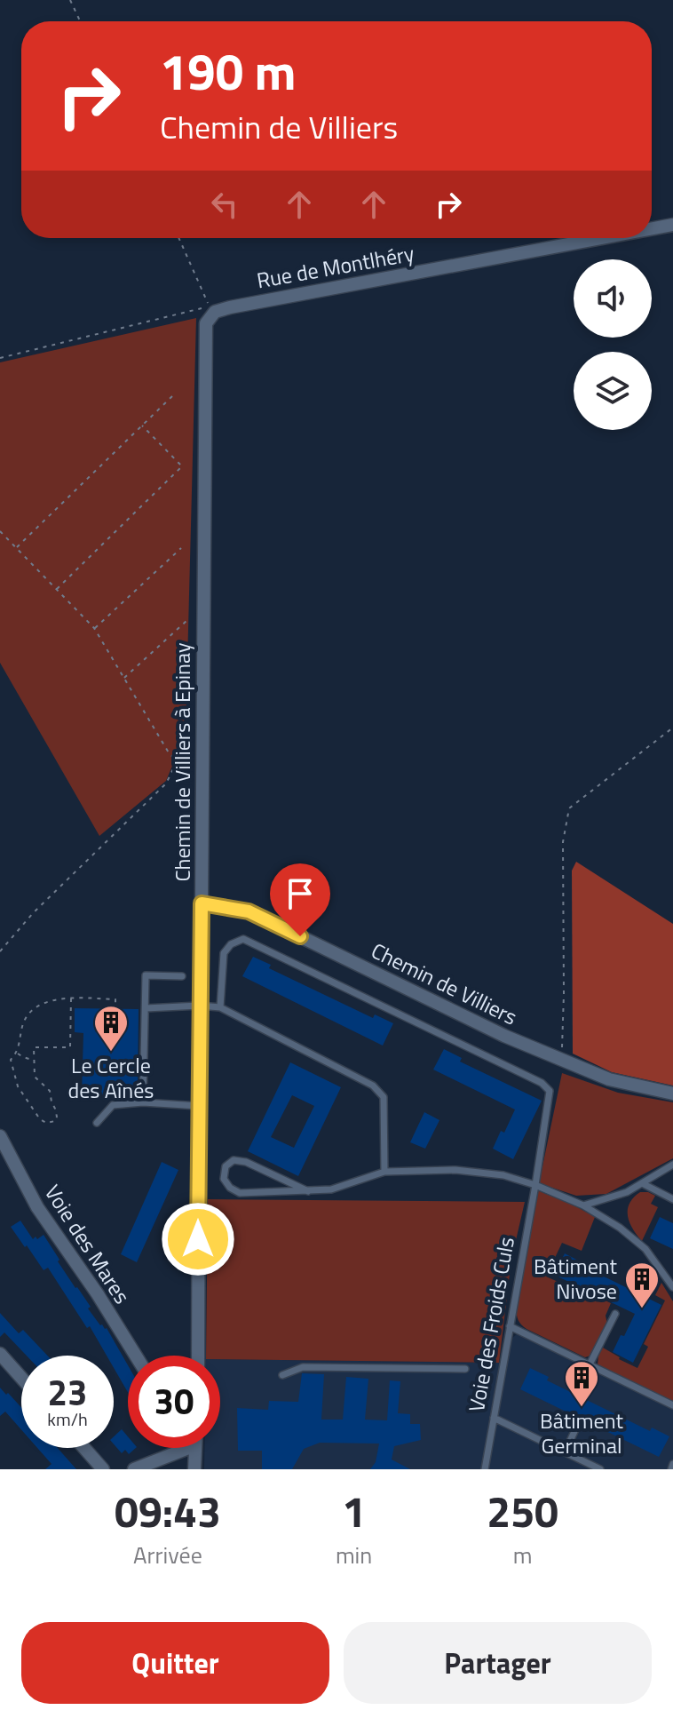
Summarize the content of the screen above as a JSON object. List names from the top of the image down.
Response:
{
  "streets": {
    "street": [
      "Rue de Montlhéry",
      "Chemin de Villiers à Epinay",
      "Chemin de Villiers",
      "Voie des Mares"
    ],
    "lane": ["Voie des Froids Culs"]
  },
  "crossings": [
    ["Rue de Montlhéry", "Chemin de Villiers à Epinay"],
    ["Chemin de Villiers à Epinay", "Chemin de Villiers"]
  ],
  "places": {
    "building": ["Le Cercle des Aînés", "Bâtiment Nivose", "Bâtiment Germinal"]
  },
  "page": {
    "turn": ["190 m", "Chemin de Villiers"],
    "speed": "23 km/h",
    "limit": "30",
    "eta": [
      "09:43",
      "Arrivée",
      "1",
      "min",
      "250",
      "m"
    ],
    "buttons": ["Quitter", "Partager"]
  }
}
